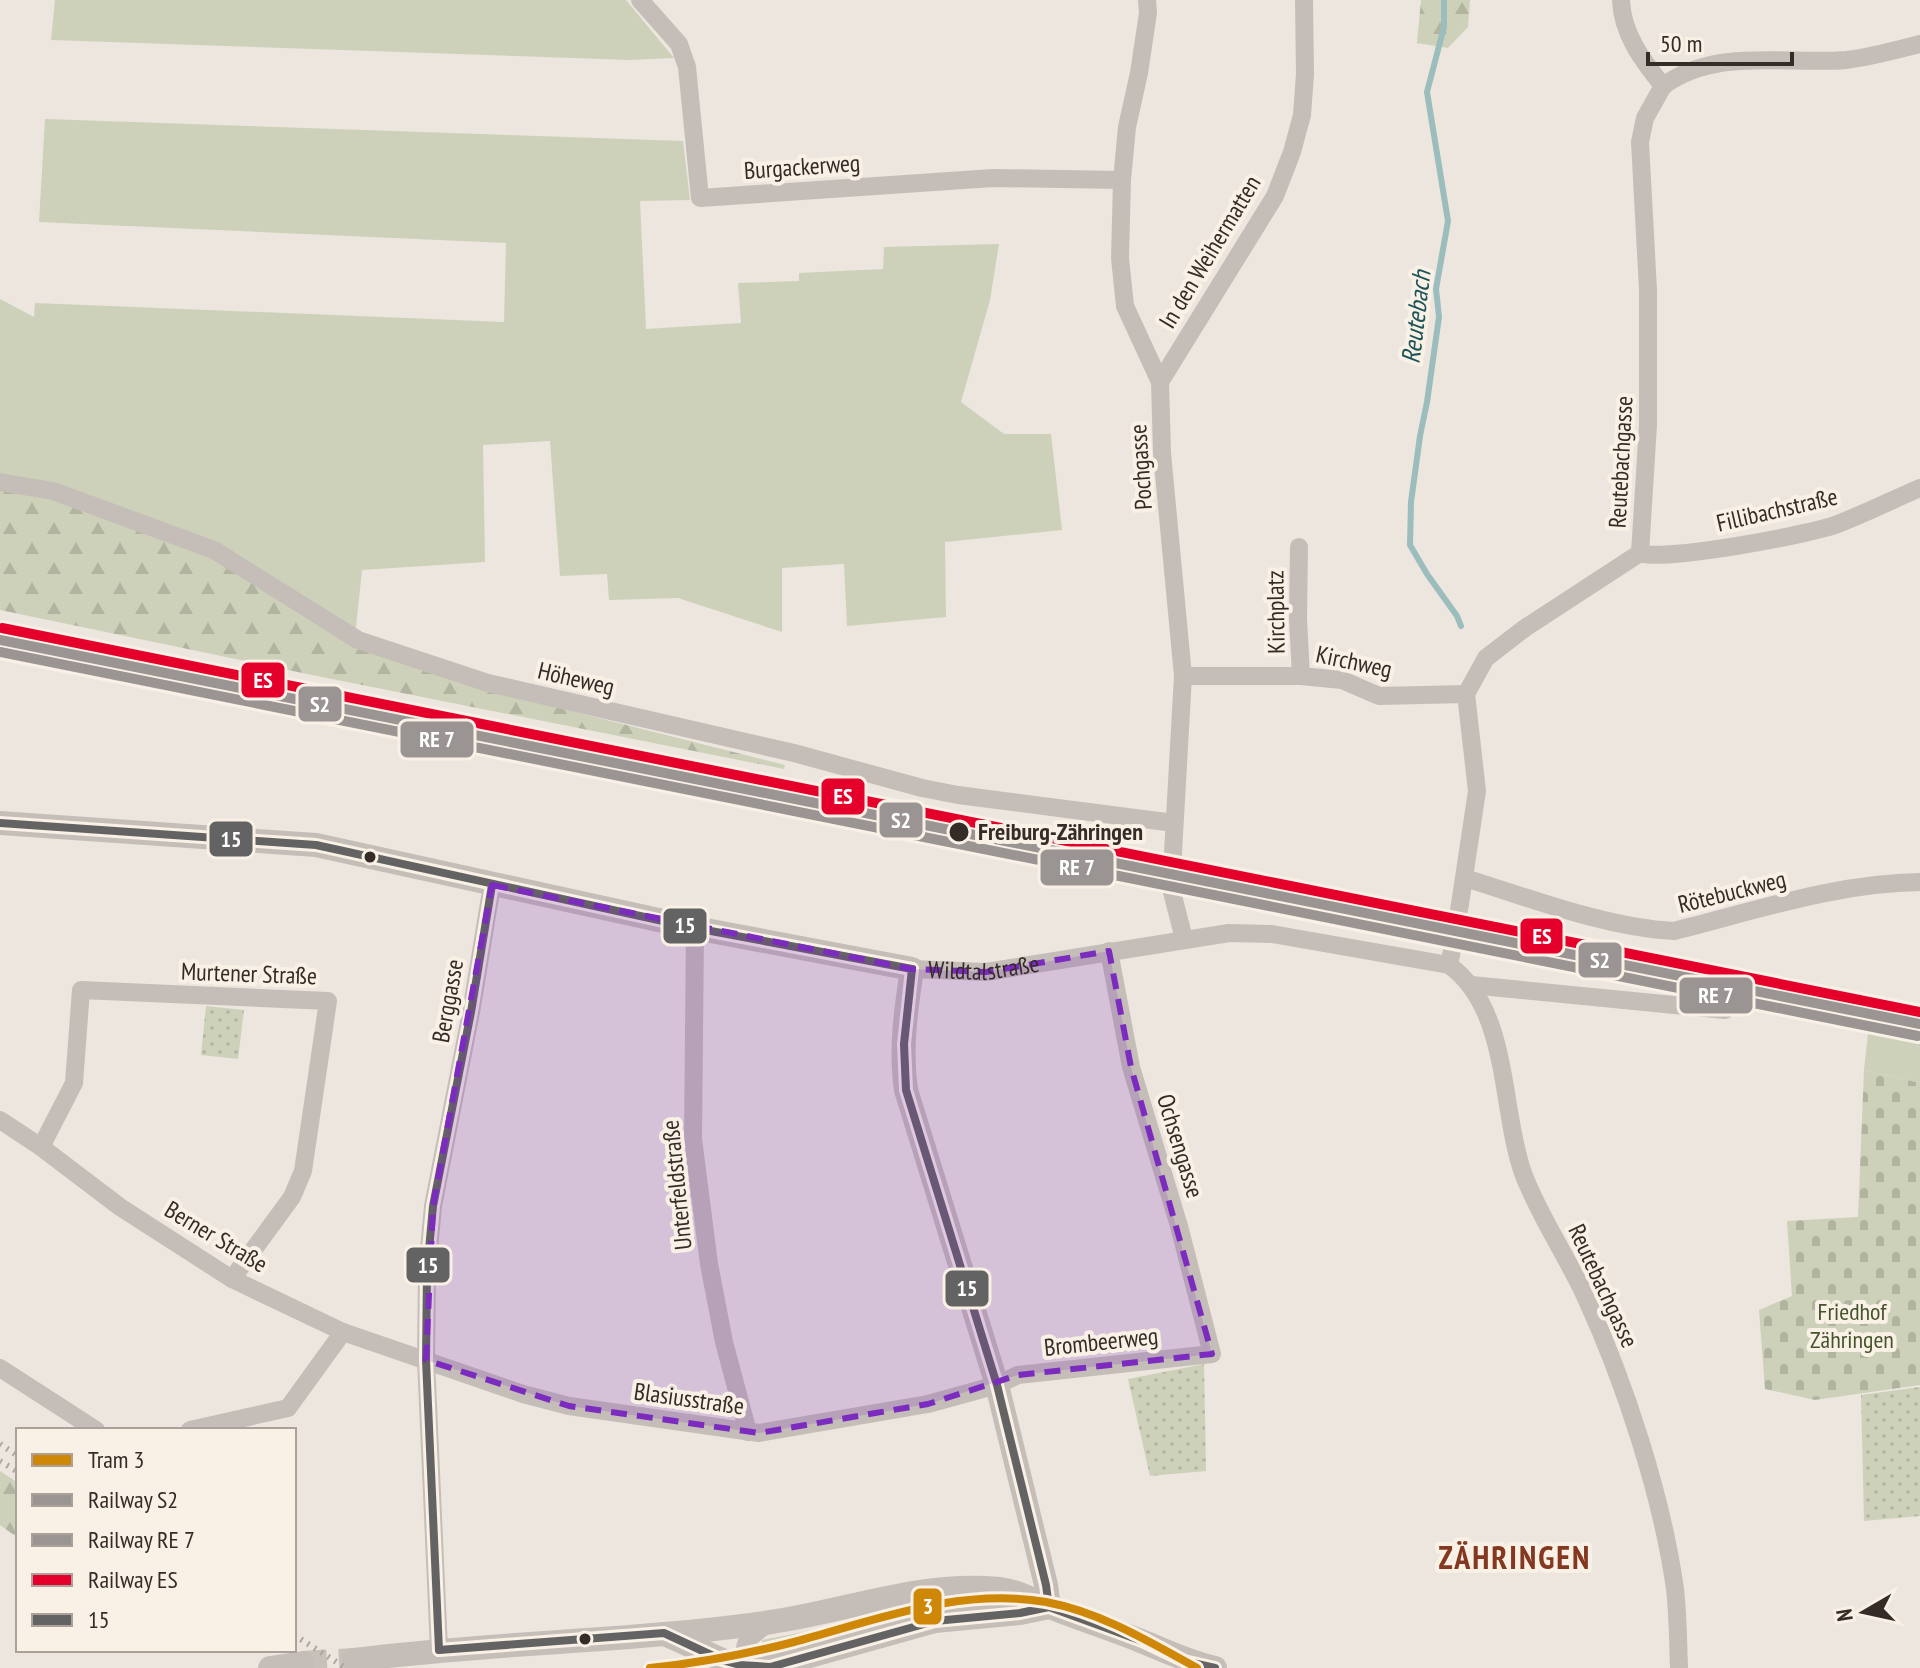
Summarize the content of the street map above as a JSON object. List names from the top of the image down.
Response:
{
  "streets": {
    "street": [
      "Burgackerweg",
      "In den Weihermatten",
      "Reutebachgasse",
      "Pochgasse",
      "Fillibachstraße",
      "Kirchplatz",
      "Kirchweg",
      "Höheweg",
      "Rötebuckweg",
      "Wildtalstraße",
      "Murtener Straße",
      "Berggasse",
      "Ochsengasse",
      "Unterfeldstraße",
      "Berner Straße",
      "Brombeerweg",
      "Blasiusstraße"
    ]
  },
  "crossings": [
    ["Burgackerweg", "Pochgasse"],
    ["In den Weihermatten", "Pochgasse"],
    ["Reutebachgasse", "Fillibachstraße"],
    ["Reutebachgasse", "Kirchweg"],
    ["Reutebachgasse", "Wildtalstraße"],
    ["Pochgasse", "Kirchweg"],
    ["Pochgasse", "Höheweg"],
    ["Pochgasse", "Wildtalstraße"],
    ["Kirchplatz", "Kirchweg"],
    ["Wildtalstraße", "Berggasse"],
    ["Wildtalstraße", "Ochsengasse"],
    ["Wildtalstraße", "Unterfeldstraße"],
    ["Murtener Straße", "Berner Straße"],
    ["Berggasse", "Berner Straße"],
    ["Berggasse", "Blasiusstraße"],
    ["Ochsengasse", "Brombeerweg"],
    ["Unterfeldstraße", "Blasiusstraße"],
    ["Berner Straße", "Blasiusstraße"],
    ["Brombeerweg", "Blasiusstraße"]
  ],
  "districts": ["ZÄHRINGEN"],
  "water": ["Reutebach"],
  "parks": ["Friedhof Zähringen"],
  "places": ["Freiburg-Zähringen"],
  "lines": [
    "rail line ES",
    "rail line S2",
    "transit line 15",
    "tram line 3"
  ],
  "legend": [
    "Tram 3",
    "Railway S2",
    "Railway RE 7",
    "Railway ES",
    "15"
  ],
  "scale_bar": "50 m",
  "north": "left"
}
